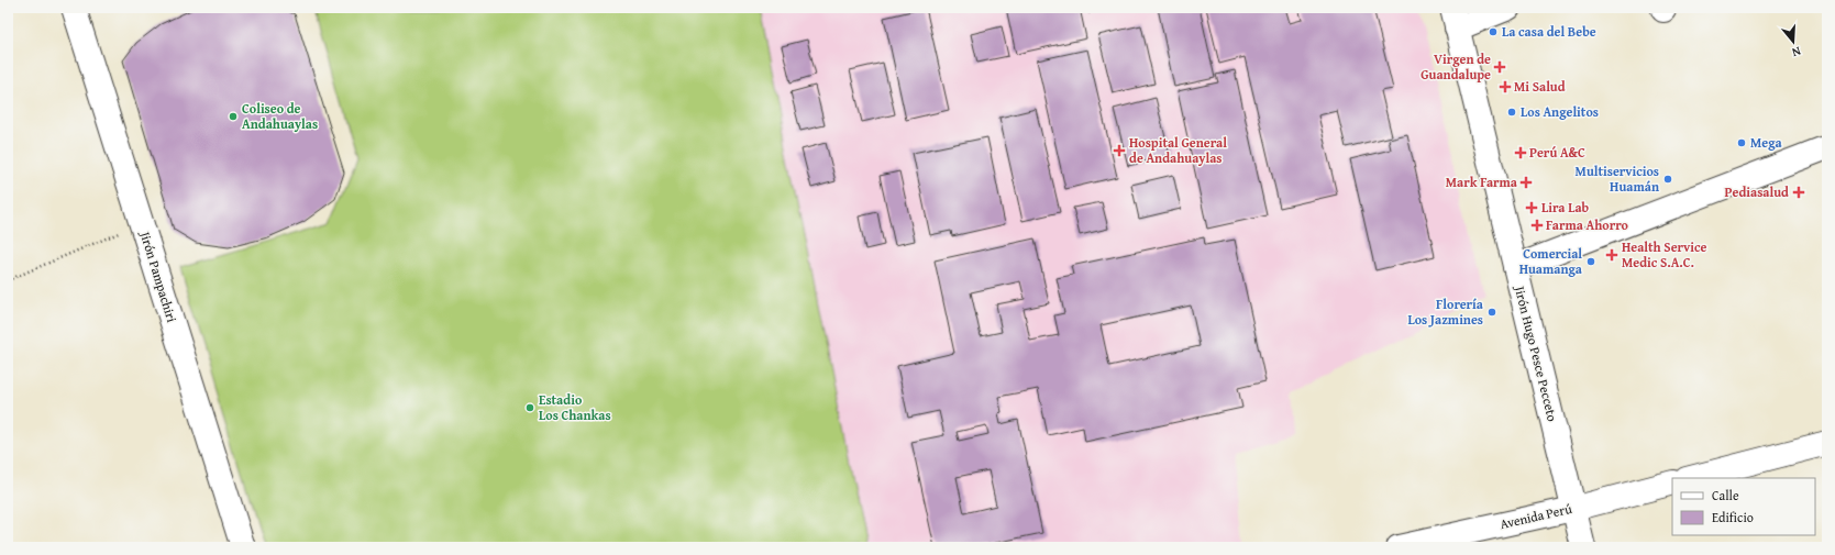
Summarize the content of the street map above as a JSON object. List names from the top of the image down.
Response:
{
  "streets": {
    "street": ["Jirón Pampachiri", "Jirón Hugo Pesce Pecceto", "Avenida Perú"]
  },
  "crossings": [
    ["Jirón Hugo Pesce Pecceto", "Avenida Perú"]
  ],
  "places": {
    "other": [
      "La casa del Bebe",
      "Los Angelitos",
      "Coliseo de Andahuaylas",
      "Mega",
      "Multiservicios Huamán",
      "Comercial Huamanga",
      "Florería Los Jazmines",
      "Estadio Los Chankas"
    ],
    "health": [
      "Virgen de Guandalupe",
      "Mi Salud",
      "Hospital General de Andahuaylas",
      "Perú A&C",
      "Mark Farma",
      "Pediasalud",
      "Lira Lab",
      "Farma Ahorro",
      "Health Service Medic S.A.C."
    ]
  },
  "legend": ["Calle", "Edificio"],
  "north": "bottom"
}
